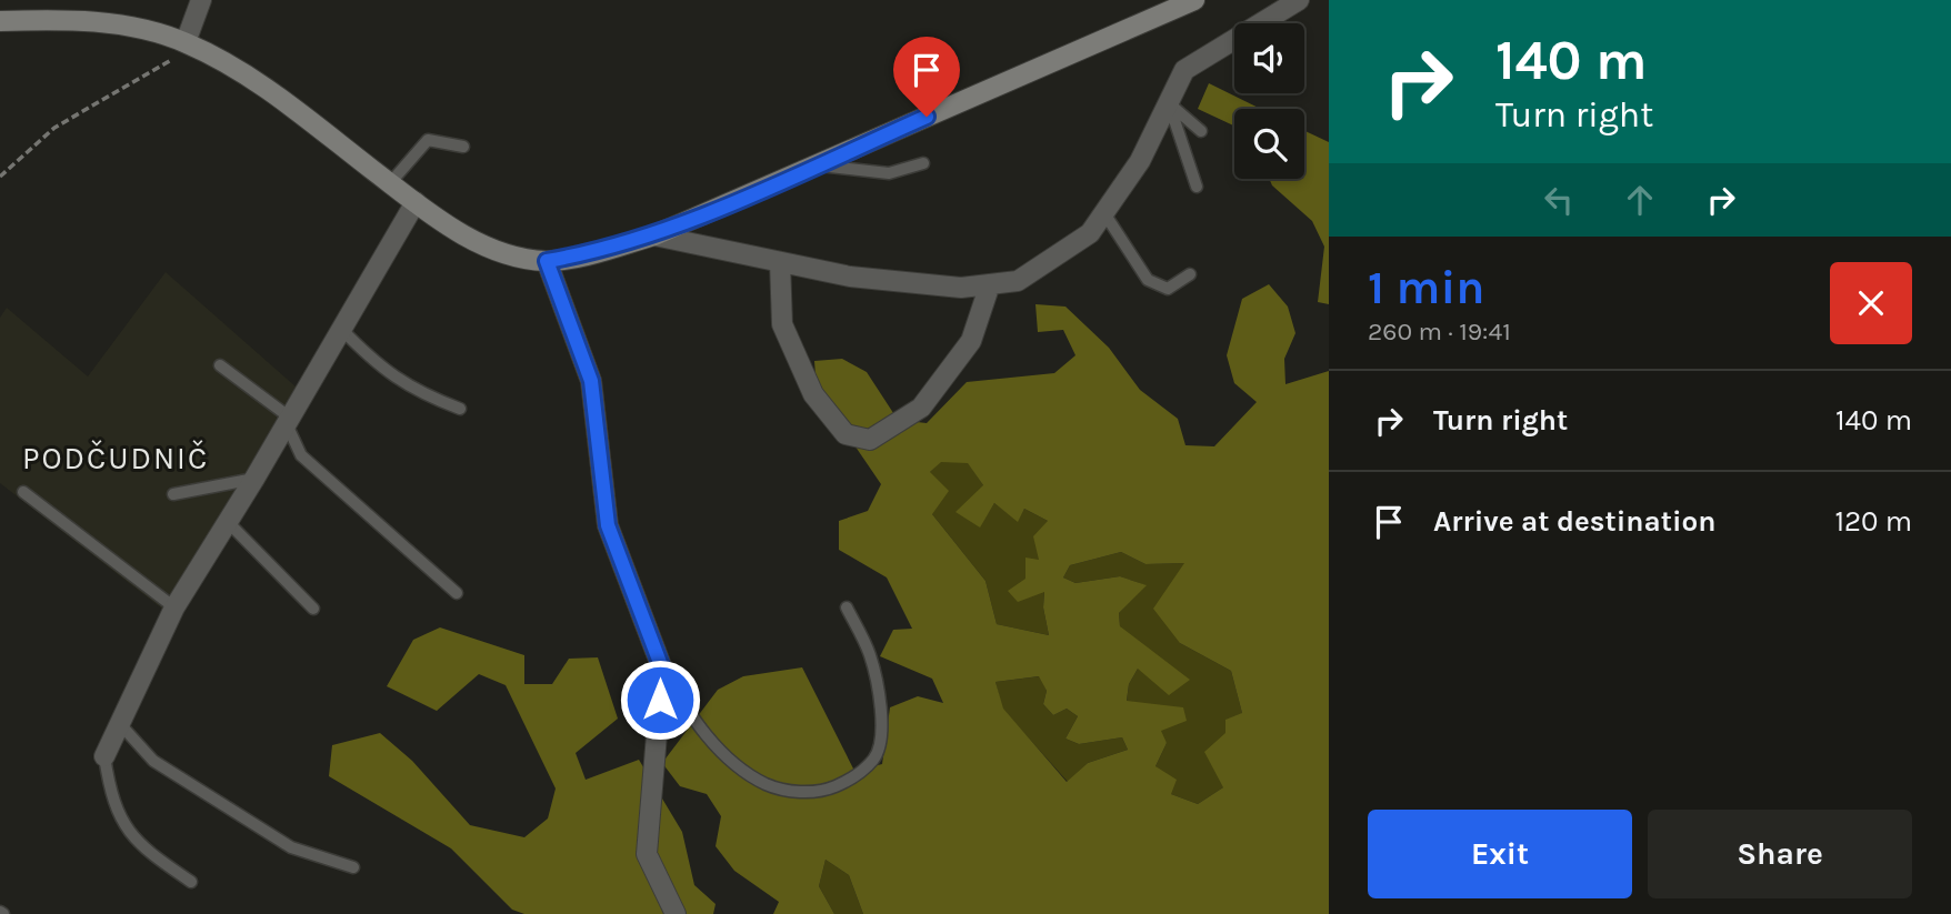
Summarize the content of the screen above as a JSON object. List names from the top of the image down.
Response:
{
  "districts": ["PODČUDNIČ"],
  "page": {
    "turn": ["140 m", "Turn right"],
    "heading": ["1 min", "260 m · 19:41"],
    "list": [
      {
        "name": "Turn right",
        "value": "140 m"
      },
      {
        "name": "Arrive at destination",
        "value": "120 m"
      }
    ],
    "buttons": ["Exit", "Share"]
  }
}
